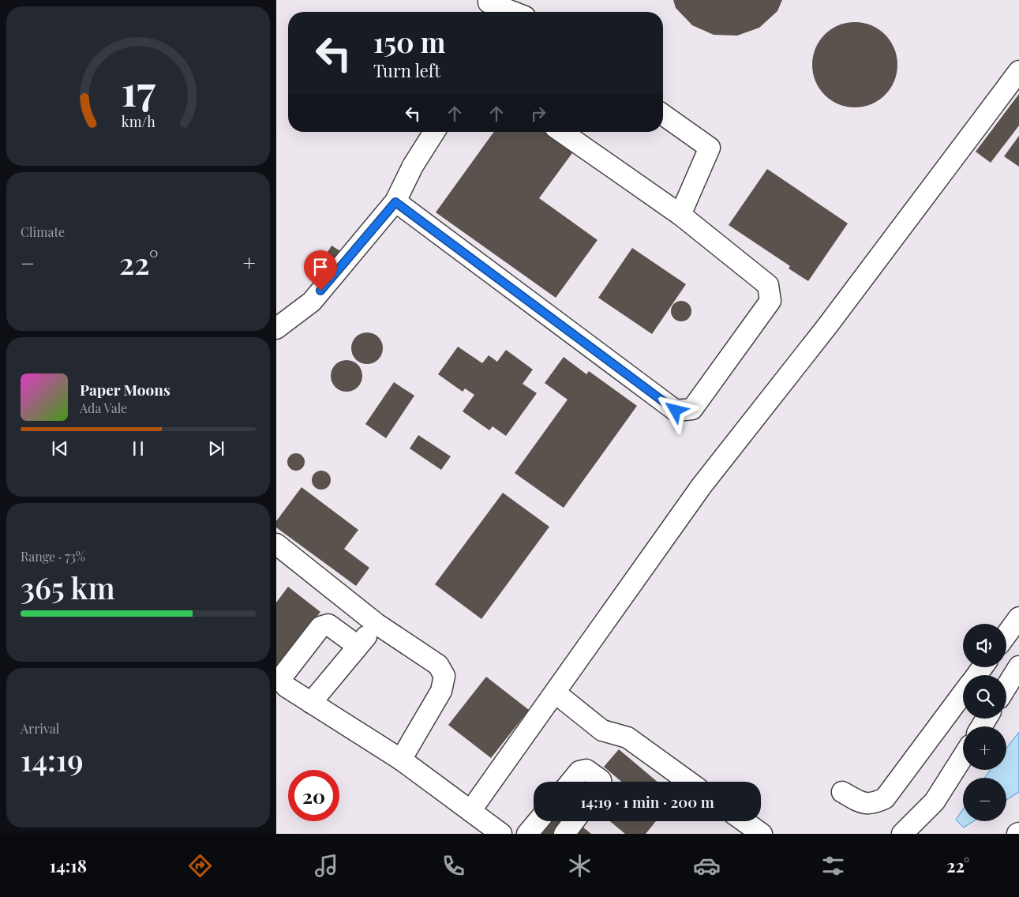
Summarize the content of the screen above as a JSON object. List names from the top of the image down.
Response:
{
  "page": {
    "turn": ["150 m", "Turn left"],
    "tile": [
      "Climate",
      ["Range · 73%", "365 km"],
      ["Arrival", "14:19"]
    ],
    "heat": ["−", "22°", "+"],
    "song": ["Paper Moons", "Ada Vale"],
    "map_buttons": ["+", "−"],
    "limit": "20",
    "trip": "14:19 · 1 min · 200 m",
    "tabs": ["14:18", "22°"],
    "gauge": ["17", "km/h"]
  }
}
